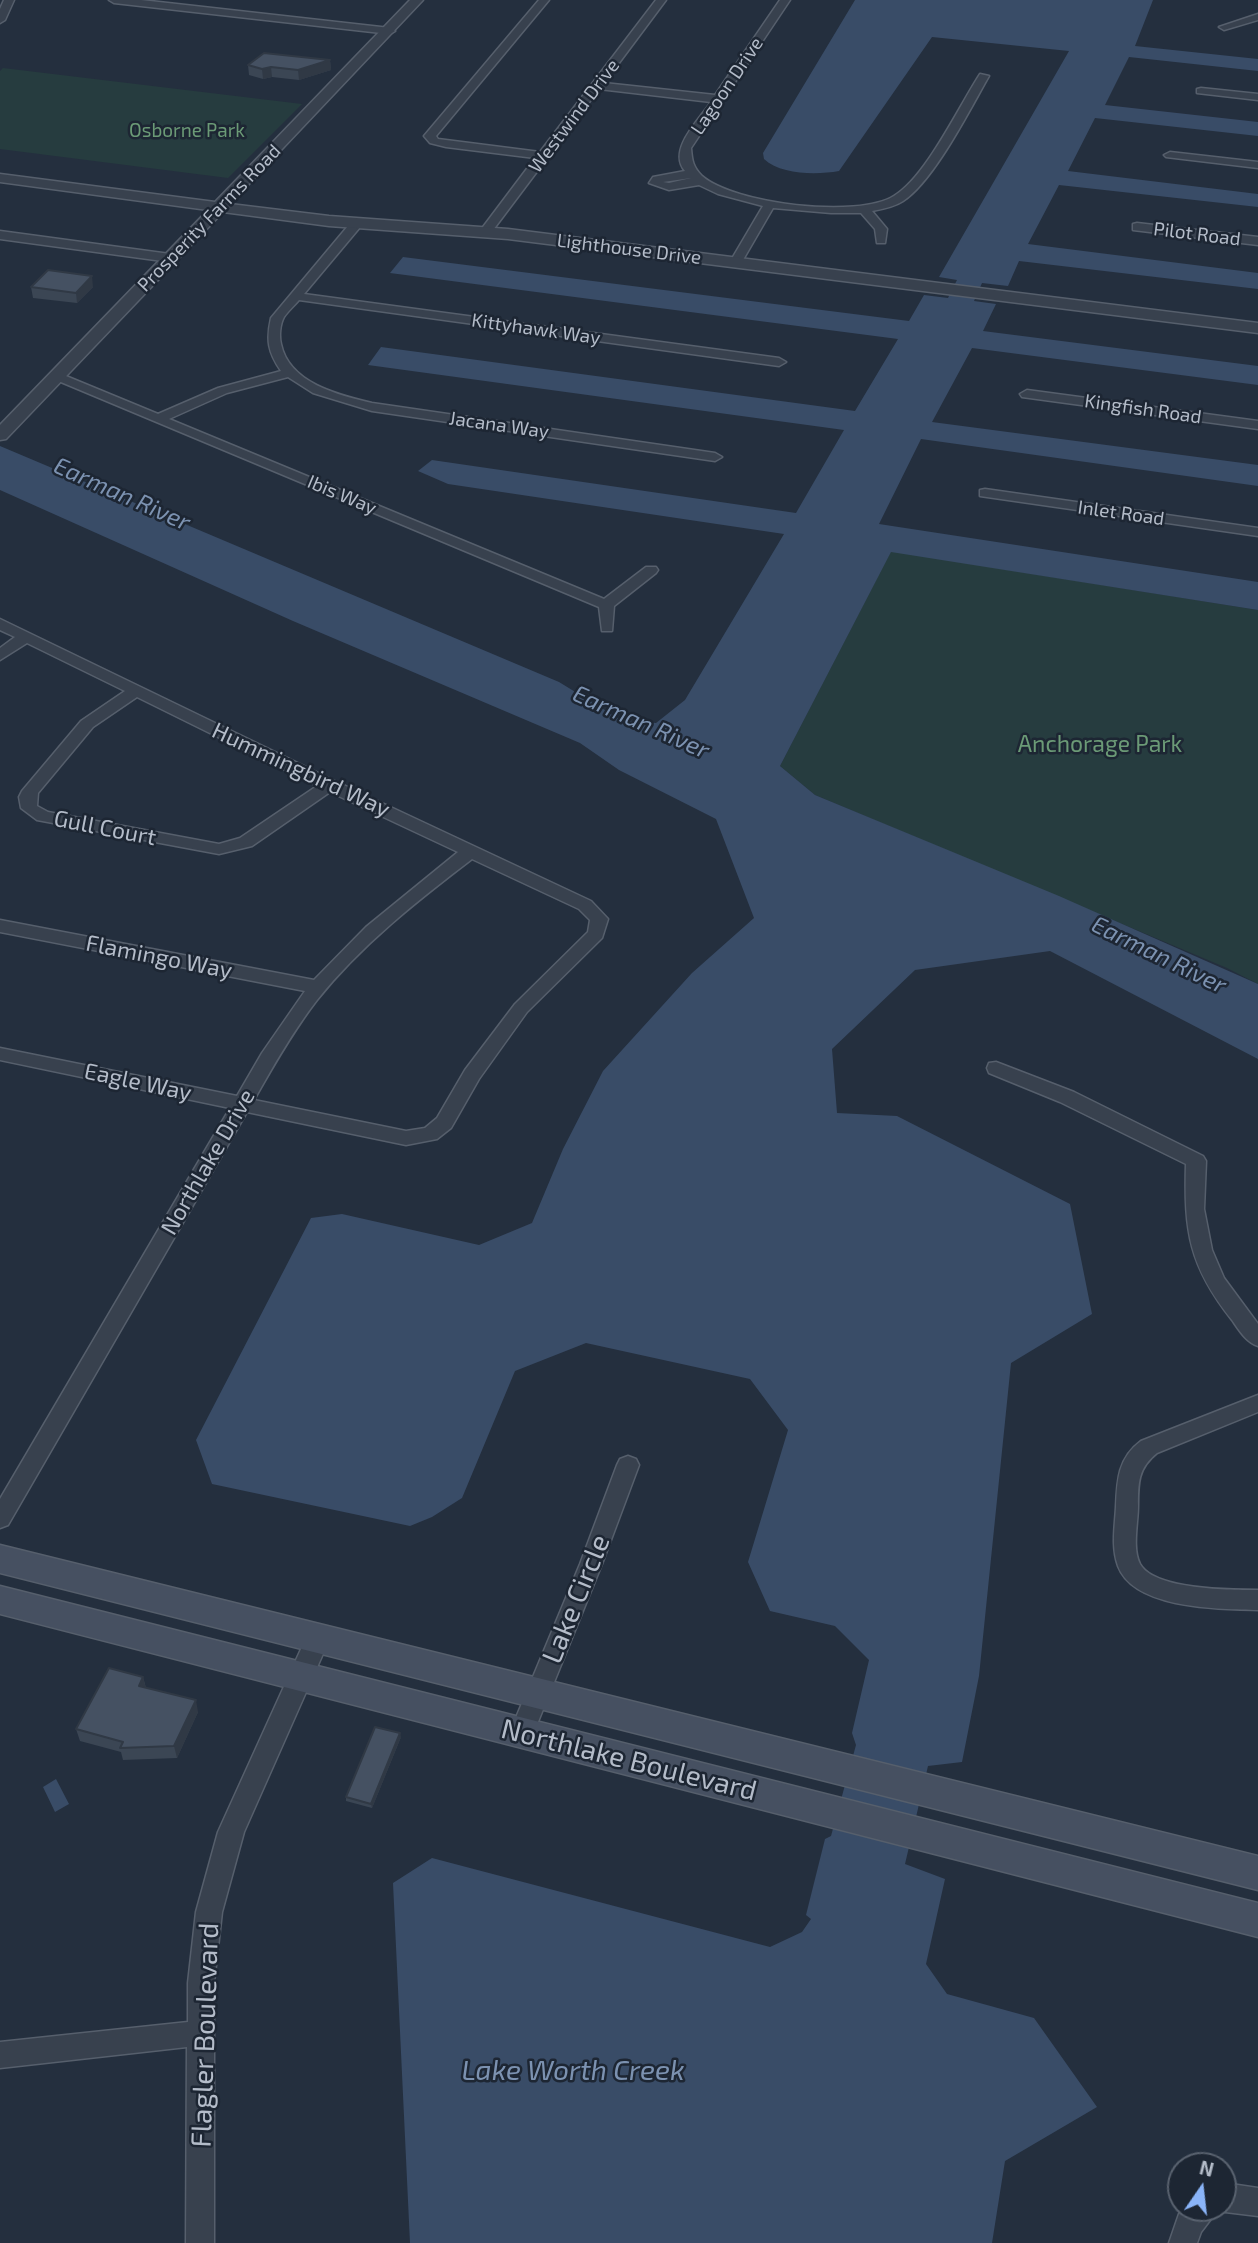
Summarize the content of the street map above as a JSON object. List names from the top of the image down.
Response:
{
  "streets": {
    "main road": ["Northlake Boulevard"],
    "street": [
      "Lagoon Drive",
      "Westwind Drive",
      "Prosperity Farms Road",
      "Pilot Road",
      "Lighthouse Drive",
      "Kittyhawk Way",
      "Kingfish Road",
      "Jacana Way",
      "Ibis Way",
      "Inlet Road",
      "Hummingbird Way",
      "Gull Court",
      "Flamingo Way",
      "Eagle Way",
      "Northlake Drive",
      "Lake Circle",
      "Flagler Boulevard"
    ]
  },
  "crossings": [
    ["Westwind Drive", "Lighthouse Drive"],
    ["Prosperity Farms Road", "Lighthouse Drive"],
    ["Prosperity Farms Road", "Ibis Way"],
    ["Hummingbird Way", "Gull Court"],
    ["Hummingbird Way", "Eagle Way"],
    ["Hummingbird Way", "Northlake Drive"],
    ["Flamingo Way", "Northlake Drive"],
    ["Eagle Way", "Northlake Drive"],
    ["Lake Circle", "Northlake Boulevard"],
    ["Northlake Boulevard", "Flagler Boulevard"]
  ],
  "water": ["Earman River", "Lake Worth Creek"],
  "parks": ["Osborne Park", "Anchorage Park"],
  "north": "top"
}
